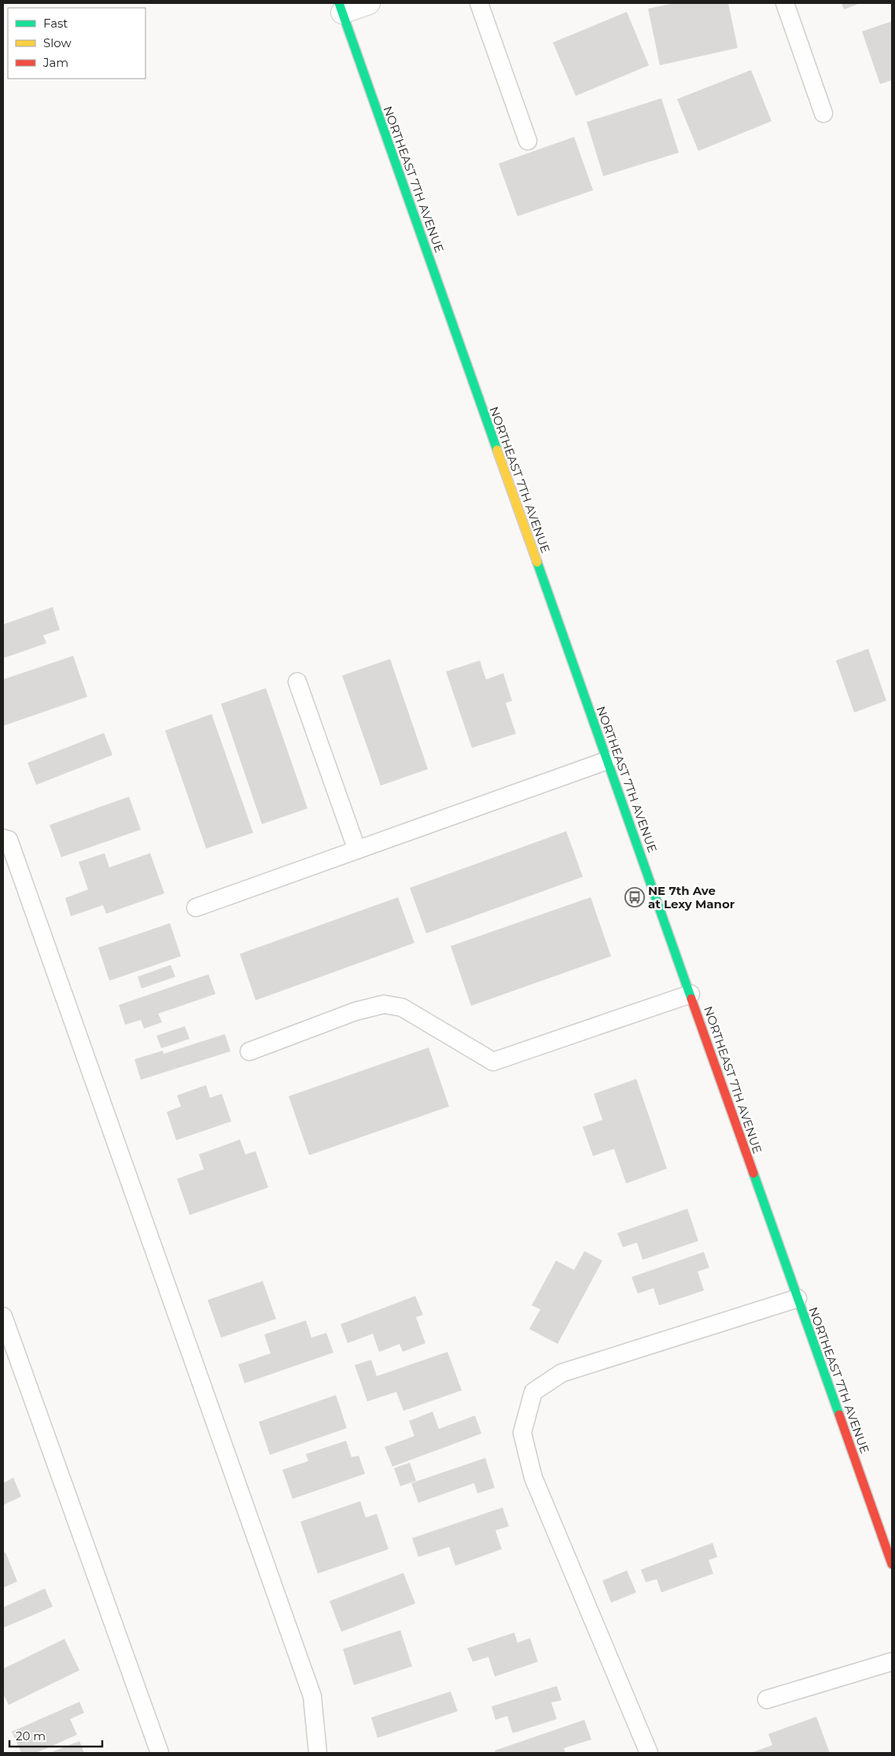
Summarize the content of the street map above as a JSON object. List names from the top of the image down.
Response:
{
  "streets": {
    "street": ["NORTHEAST 7TH AVENUE"]
  },
  "places": {
    "bus stop": ["NE 7th Ave at Lexy Manor"]
  },
  "legend": ["Fast", "Slow", "Jam"],
  "scale_bar": "20 m"
}
